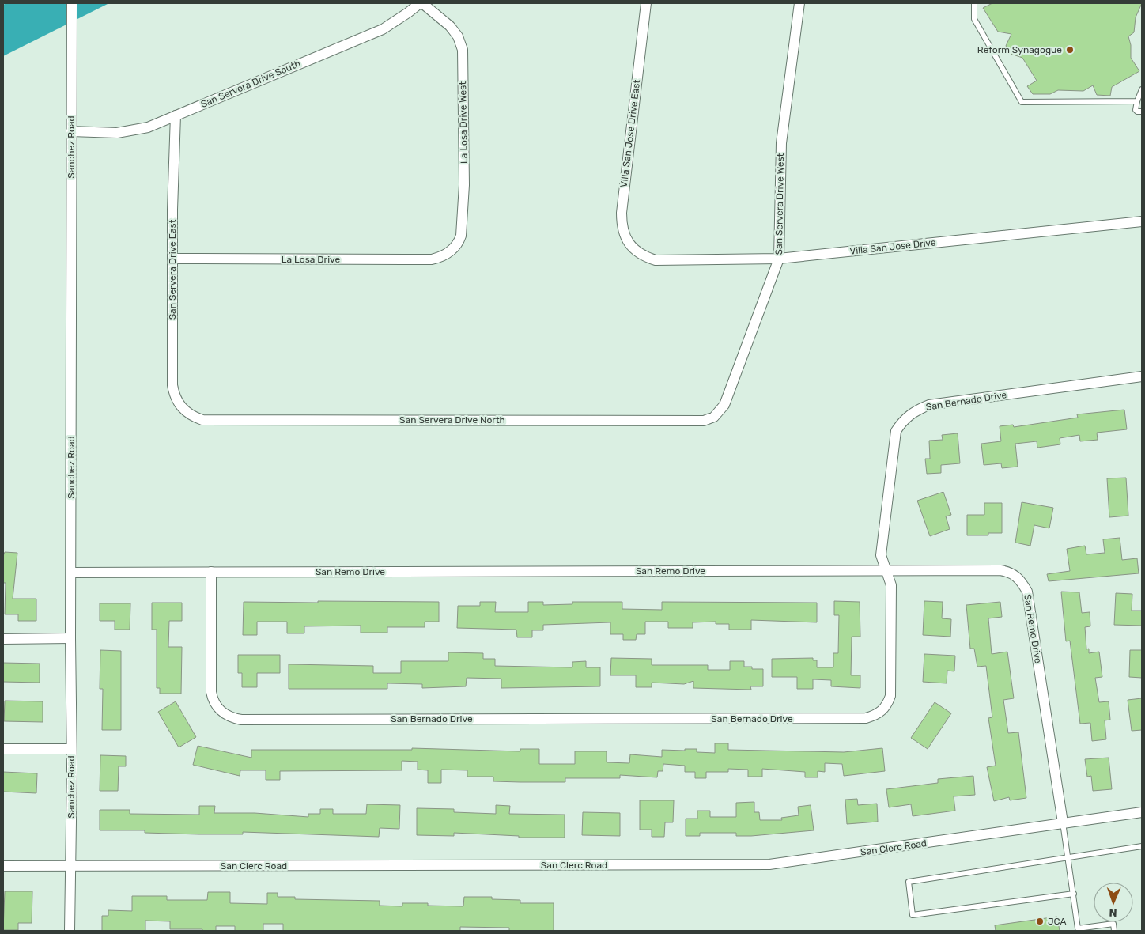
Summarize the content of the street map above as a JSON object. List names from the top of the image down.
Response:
{
  "streets": {
    "street": [
      "San Servera Drive South",
      "La Losa Drive West",
      "Villa San Jose Drive East",
      "Sanchez Road",
      "San Servera Drive West",
      "Villa San Jose Drive",
      "La Losa Drive",
      "San Servera Drive East",
      "San Bernado Drive",
      "San Servera Drive North",
      "San Remo Drive",
      "San Clerc Road"
    ]
  },
  "crossings": [
    ["San Servera Drive South", "La Losa Drive West"],
    ["San Servera Drive South", "Sanchez Road"],
    ["San Servera Drive South", "San Servera Drive East"],
    ["La Losa Drive West", "La Losa Drive"],
    ["Villa San Jose Drive East", "Villa San Jose Drive"],
    ["Sanchez Road", "San Remo Drive"],
    ["Sanchez Road", "San Clerc Road"],
    ["San Servera Drive West", "Villa San Jose Drive"],
    ["San Servera Drive West", "San Servera Drive North"],
    ["La Losa Drive", "San Servera Drive East"],
    ["San Servera Drive East", "San Servera Drive North"],
    ["San Bernado Drive", "San Remo Drive"],
    ["San Remo Drive", "San Clerc Road"]
  ],
  "places": ["Reform Synagogue", "JCA"],
  "north": "bottom"
}
